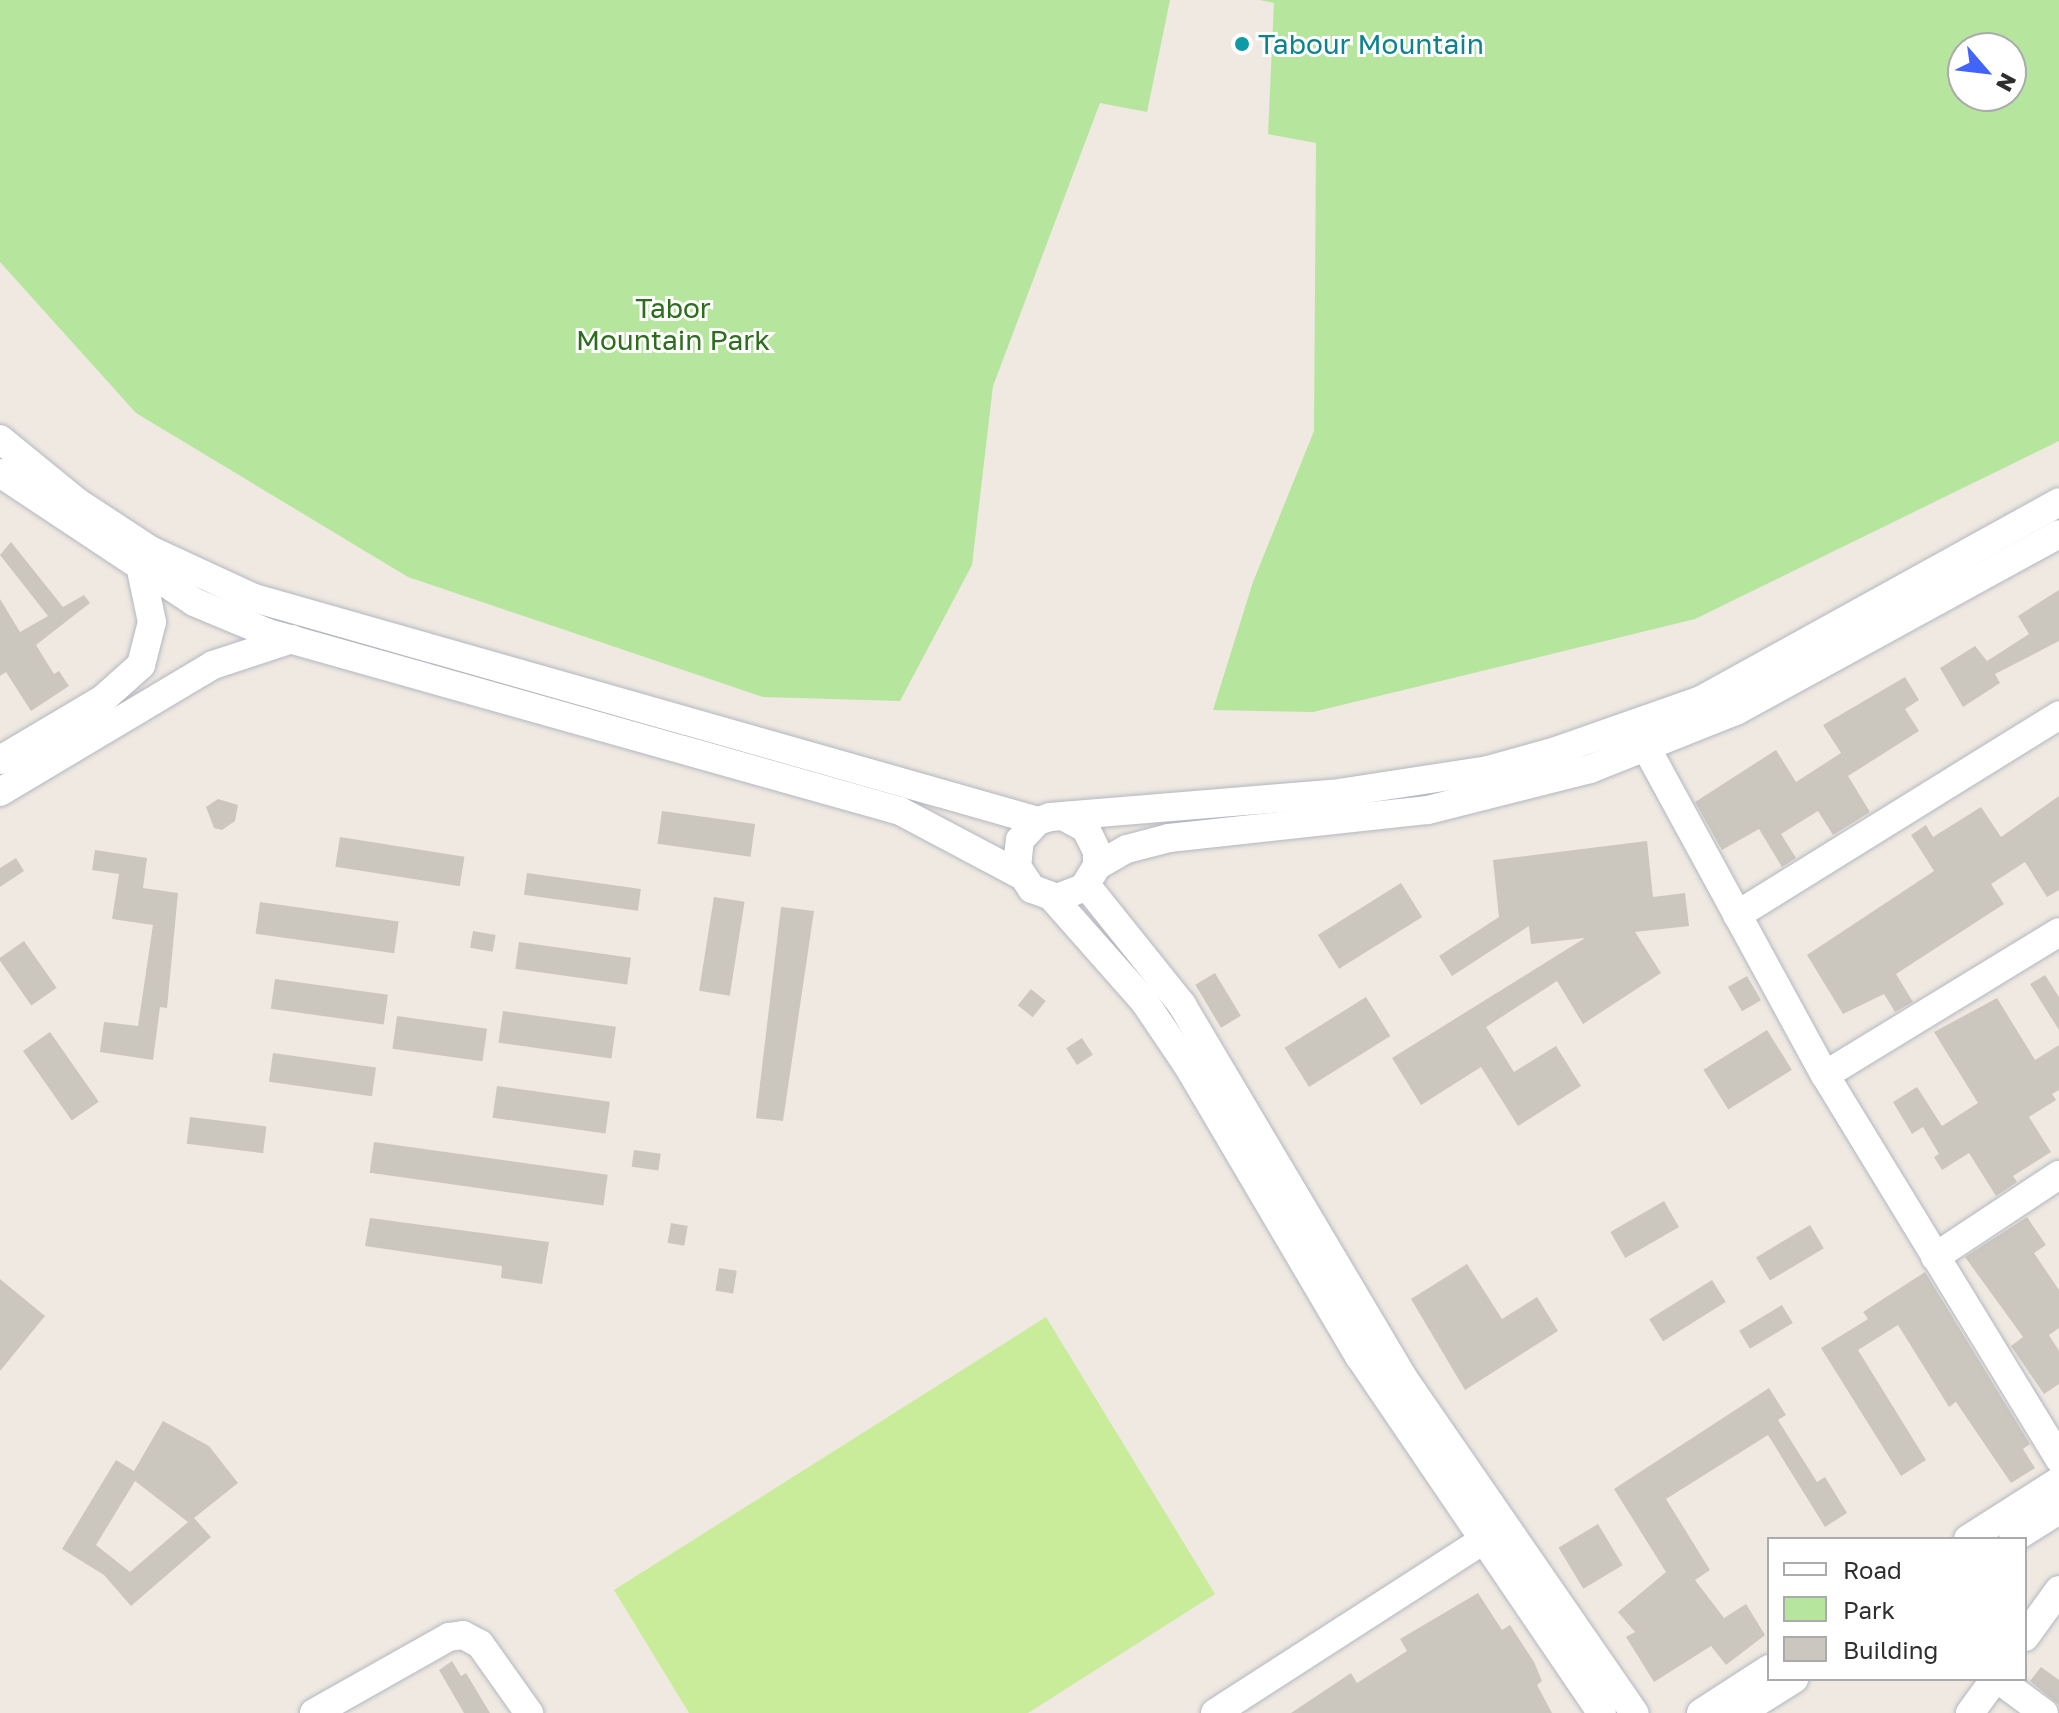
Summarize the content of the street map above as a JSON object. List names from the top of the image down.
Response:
{
  "parks": ["Tabor Mountain Park"],
  "places": ["Tabour Mountain"],
  "legend": ["Road", "Park", "Building"],
  "north": "bottom right"
}
